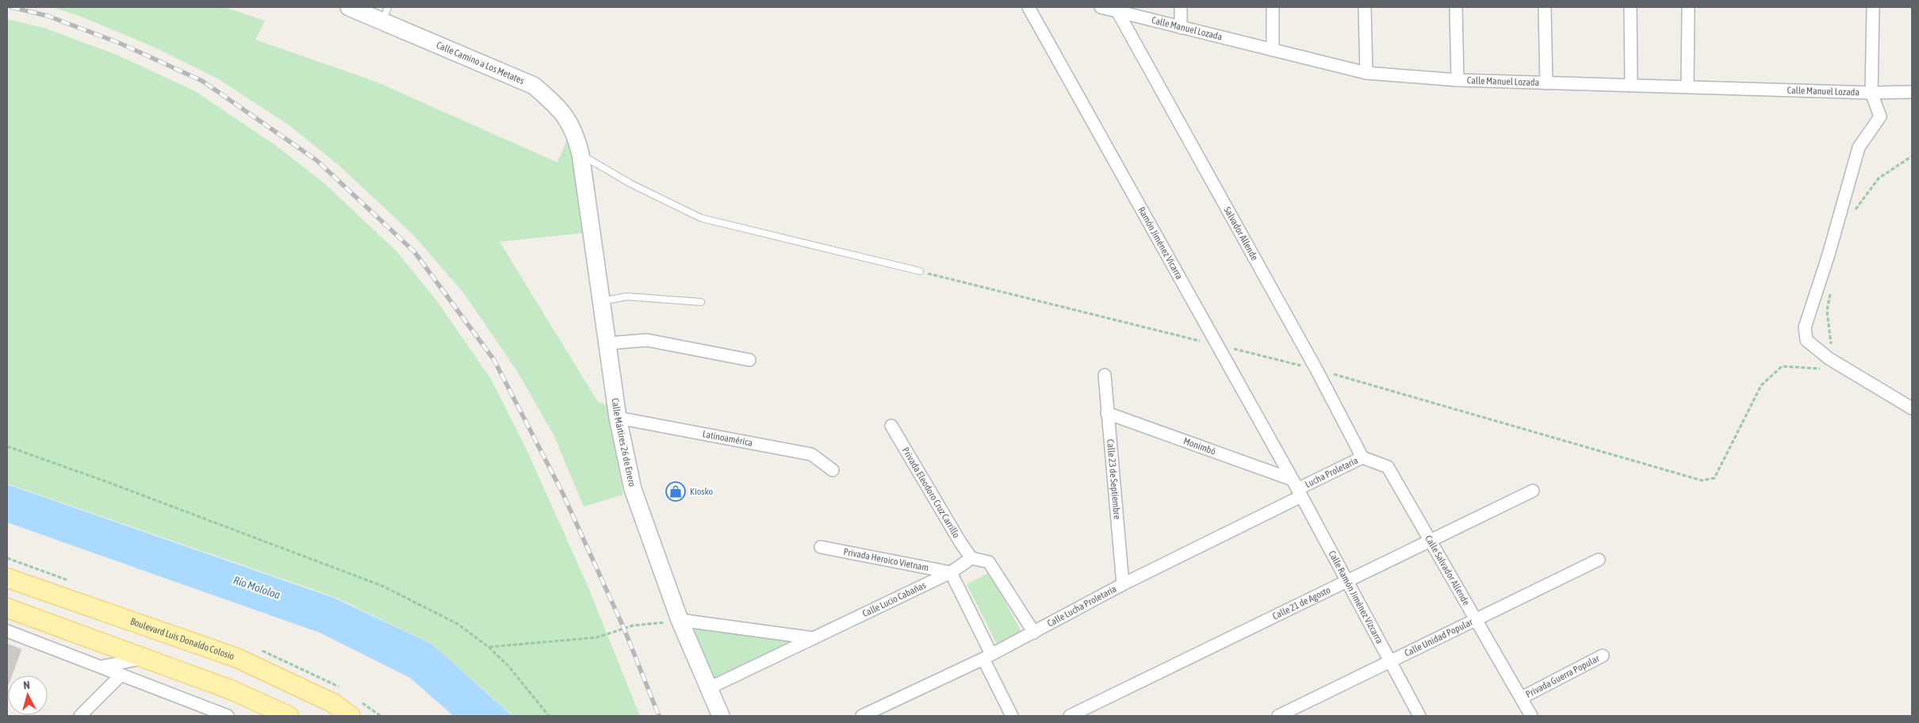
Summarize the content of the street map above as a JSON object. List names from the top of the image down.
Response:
{
  "streets": {
    "main road": ["Boulevard Luis Donaldo Colosio"],
    "street": [
      "Calle Manuel Lozada",
      "Calle Camino a Los Metates",
      "Salvador Allende",
      "Ramón Jiménez Vicarra",
      "Latinoamérica",
      "Calle Mártires 26 de Enero",
      "Monimbó",
      "Lucha Proletaría",
      "Calle 23 de Septiembre",
      "Privada Eleodoro Cruz Carrillo",
      "Privada Heroico Vietnam",
      "Calle Salvador Allende",
      "Calle Ramón Jiménez Vizcarra",
      "Calle Lucio Cabañas",
      "Calle 21 de Agosto",
      "Calle Lucha Proletaria",
      "Calle Unidad Popular",
      "Privada Guerra Popular"
    ]
  },
  "crossings": [
    ["Calle Manuel Lozada", "Salvador Allende"],
    ["Calle Camino a Los Metates", "Calle Mártires 26 de Enero"],
    ["Salvador Allende", "Lucha Proletaría"],
    ["Ramón Jiménez Vicarra", "Monimbó"],
    ["Ramón Jiménez Vicarra", "Lucha Proletaría"],
    ["Ramón Jiménez Vicarra", "Calle Ramón Jiménez Vizcarra"],
    ["Ramón Jiménez Vicarra", "Calle Lucha Proletaria"],
    ["Latinoamérica", "Calle Mártires 26 de Enero"],
    ["Calle Mártires 26 de Enero", "Calle Lucio Cabañas"],
    ["Monimbó", "Lucha Proletaría"],
    ["Monimbó", "Calle 23 de Septiembre"],
    ["Monimbó", "Calle Ramón Jiménez Vizcarra"],
    ["Monimbó", "Calle Lucha Proletaria"],
    ["Lucha Proletaría", "Calle Salvador Allende"],
    ["Lucha Proletaría", "Calle Ramón Jiménez Vizcarra"],
    ["Lucha Proletaría", "Calle Lucha Proletaria"],
    ["Calle 23 de Septiembre", "Calle Lucha Proletaria"],
    ["Privada Eleodoro Cruz Carrillo", "Calle Lucio Cabañas"],
    ["Privada Heroico Vietnam", "Calle Lucio Cabañas"],
    ["Calle Salvador Allende", "Calle 21 de Agosto"],
    ["Calle Salvador Allende", "Calle Unidad Popular"],
    ["Calle Salvador Allende", "Privada Guerra Popular"],
    ["Calle Ramón Jiménez Vizcarra", "Calle 21 de Agosto"],
    ["Calle Ramón Jiménez Vizcarra", "Calle Lucha Proletaria"],
    ["Calle Ramón Jiménez Vizcarra", "Calle Unidad Popular"]
  ],
  "water": ["Río Mololoa"],
  "places": {
    "shop": ["Kiosko"]
  },
  "north": "top"
}
